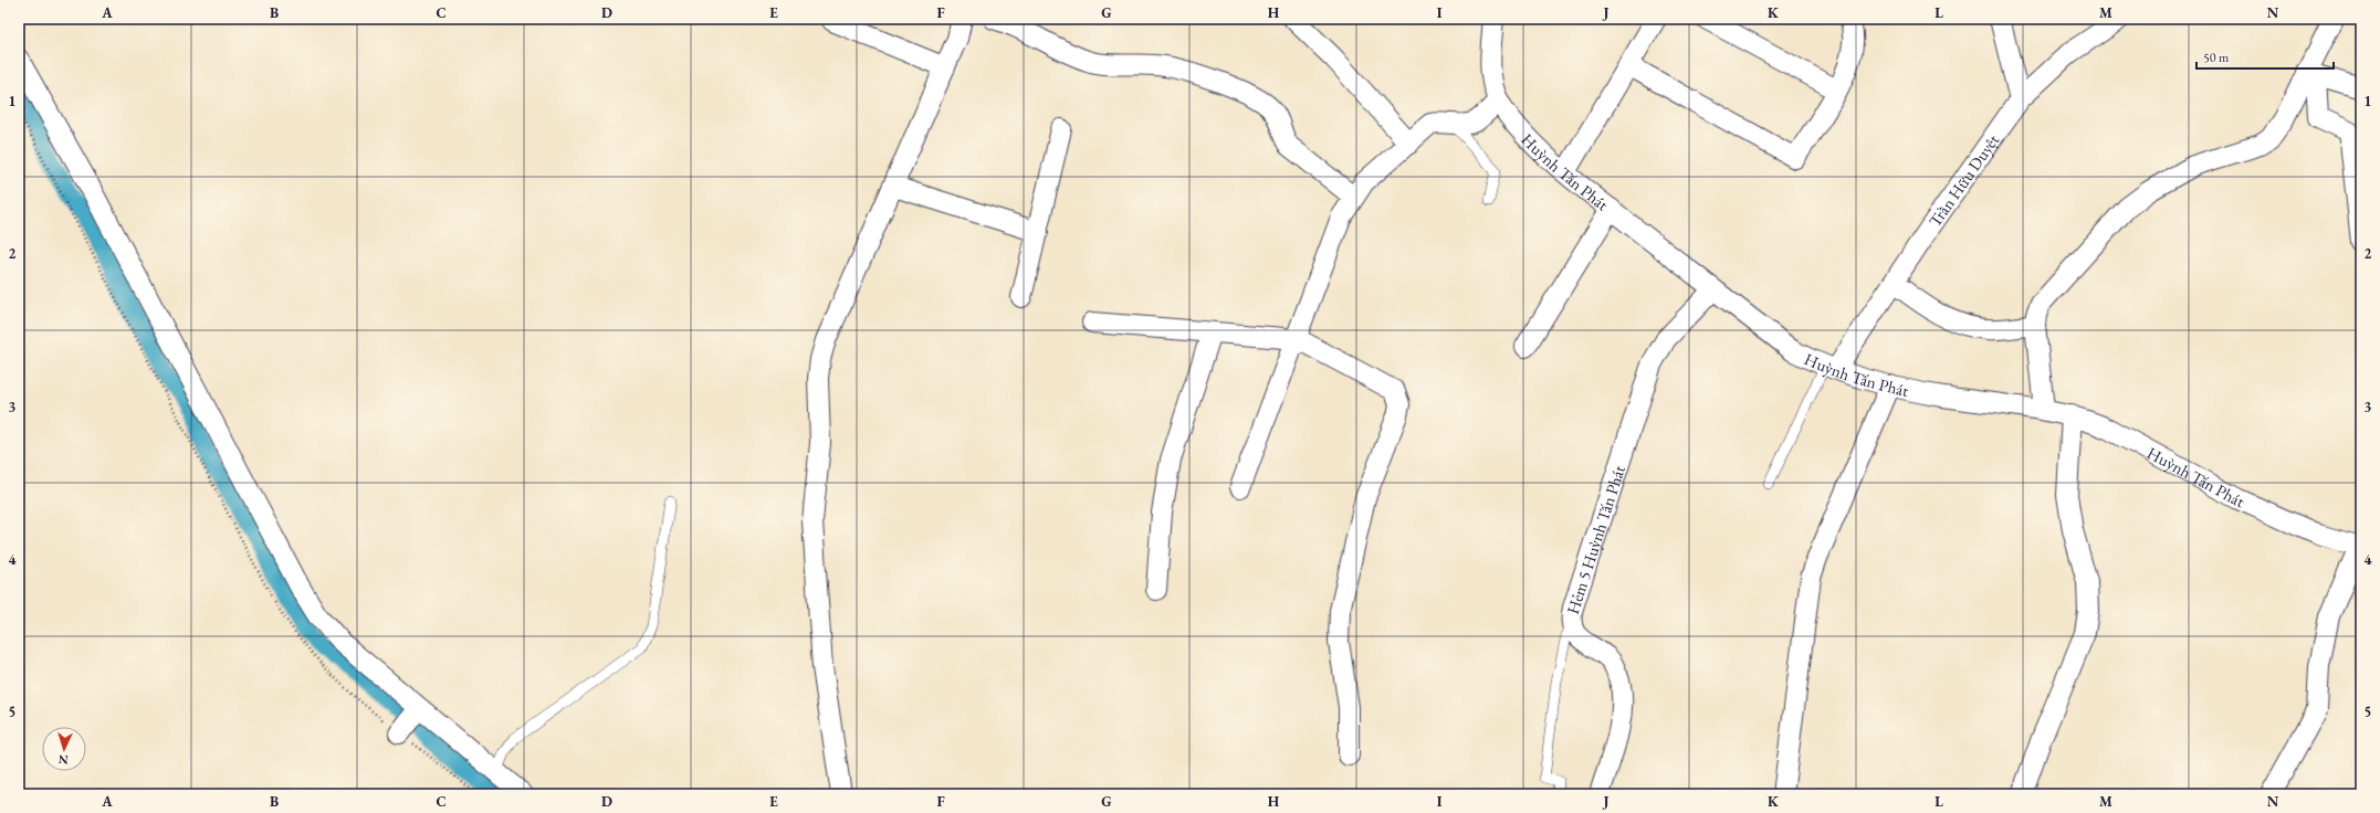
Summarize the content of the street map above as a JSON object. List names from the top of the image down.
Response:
{
  "streets": {
    "street": ["Huỳnh Tấn Phát", "Trần Hữu Duyệt", "Hẻm 5 Huỳnh Tấn Phát"]
  },
  "crossings": [
    ["Huỳnh Tấn Phát", "Trần Hữu Duyệt"],
    ["Huỳnh Tấn Phát", "Hẻm 5 Huỳnh Tấn Phát"]
  ],
  "scale_bar": "50 m",
  "north": "bottom",
  "grid": {
    "columns": [
      "A",
      "B",
      "C",
      "D",
      "E",
      "F",
      "G",
      "H",
      "I",
      "J",
      "K",
      "L",
      "M",
      "N"
    ],
    "rows": [
      "1",
      "2",
      "3",
      "4",
      "5"
    ]
  }
}
